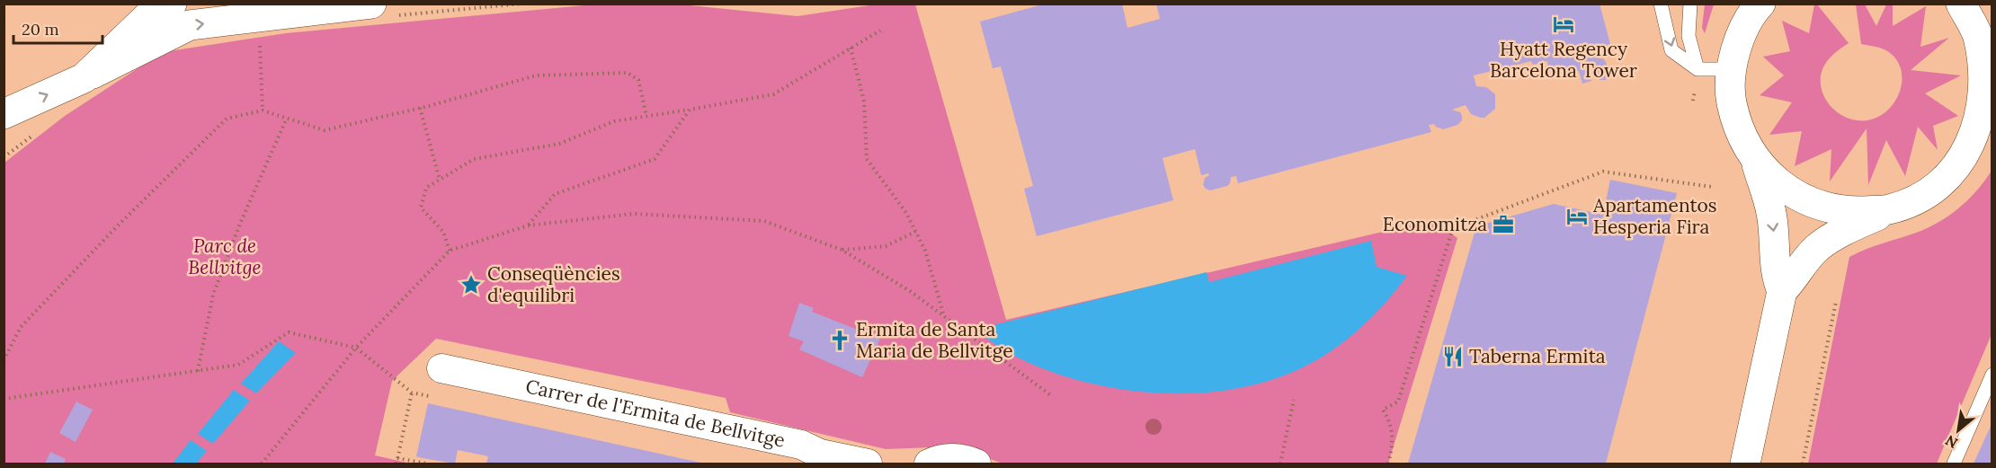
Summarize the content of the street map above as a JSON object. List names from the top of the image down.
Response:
{
  "streets": {
    "street": ["Carrer de l'Ermita de Bellvitge"]
  },
  "parks": ["Parc de Bellvitge"],
  "places": {
    "hotel": ["Hyatt Regency Barcelona Tower", "Apartamentos Hesperia Fira"],
    "office": ["Economitza"],
    "place": ["Conseqüències d'equilibri"],
    "church": ["Ermita de Santa Maria de Bellvitge"],
    "restaurant": ["Taberna Ermita"]
  },
  "scale_bar": "20 m",
  "north": "bottom left"
}
